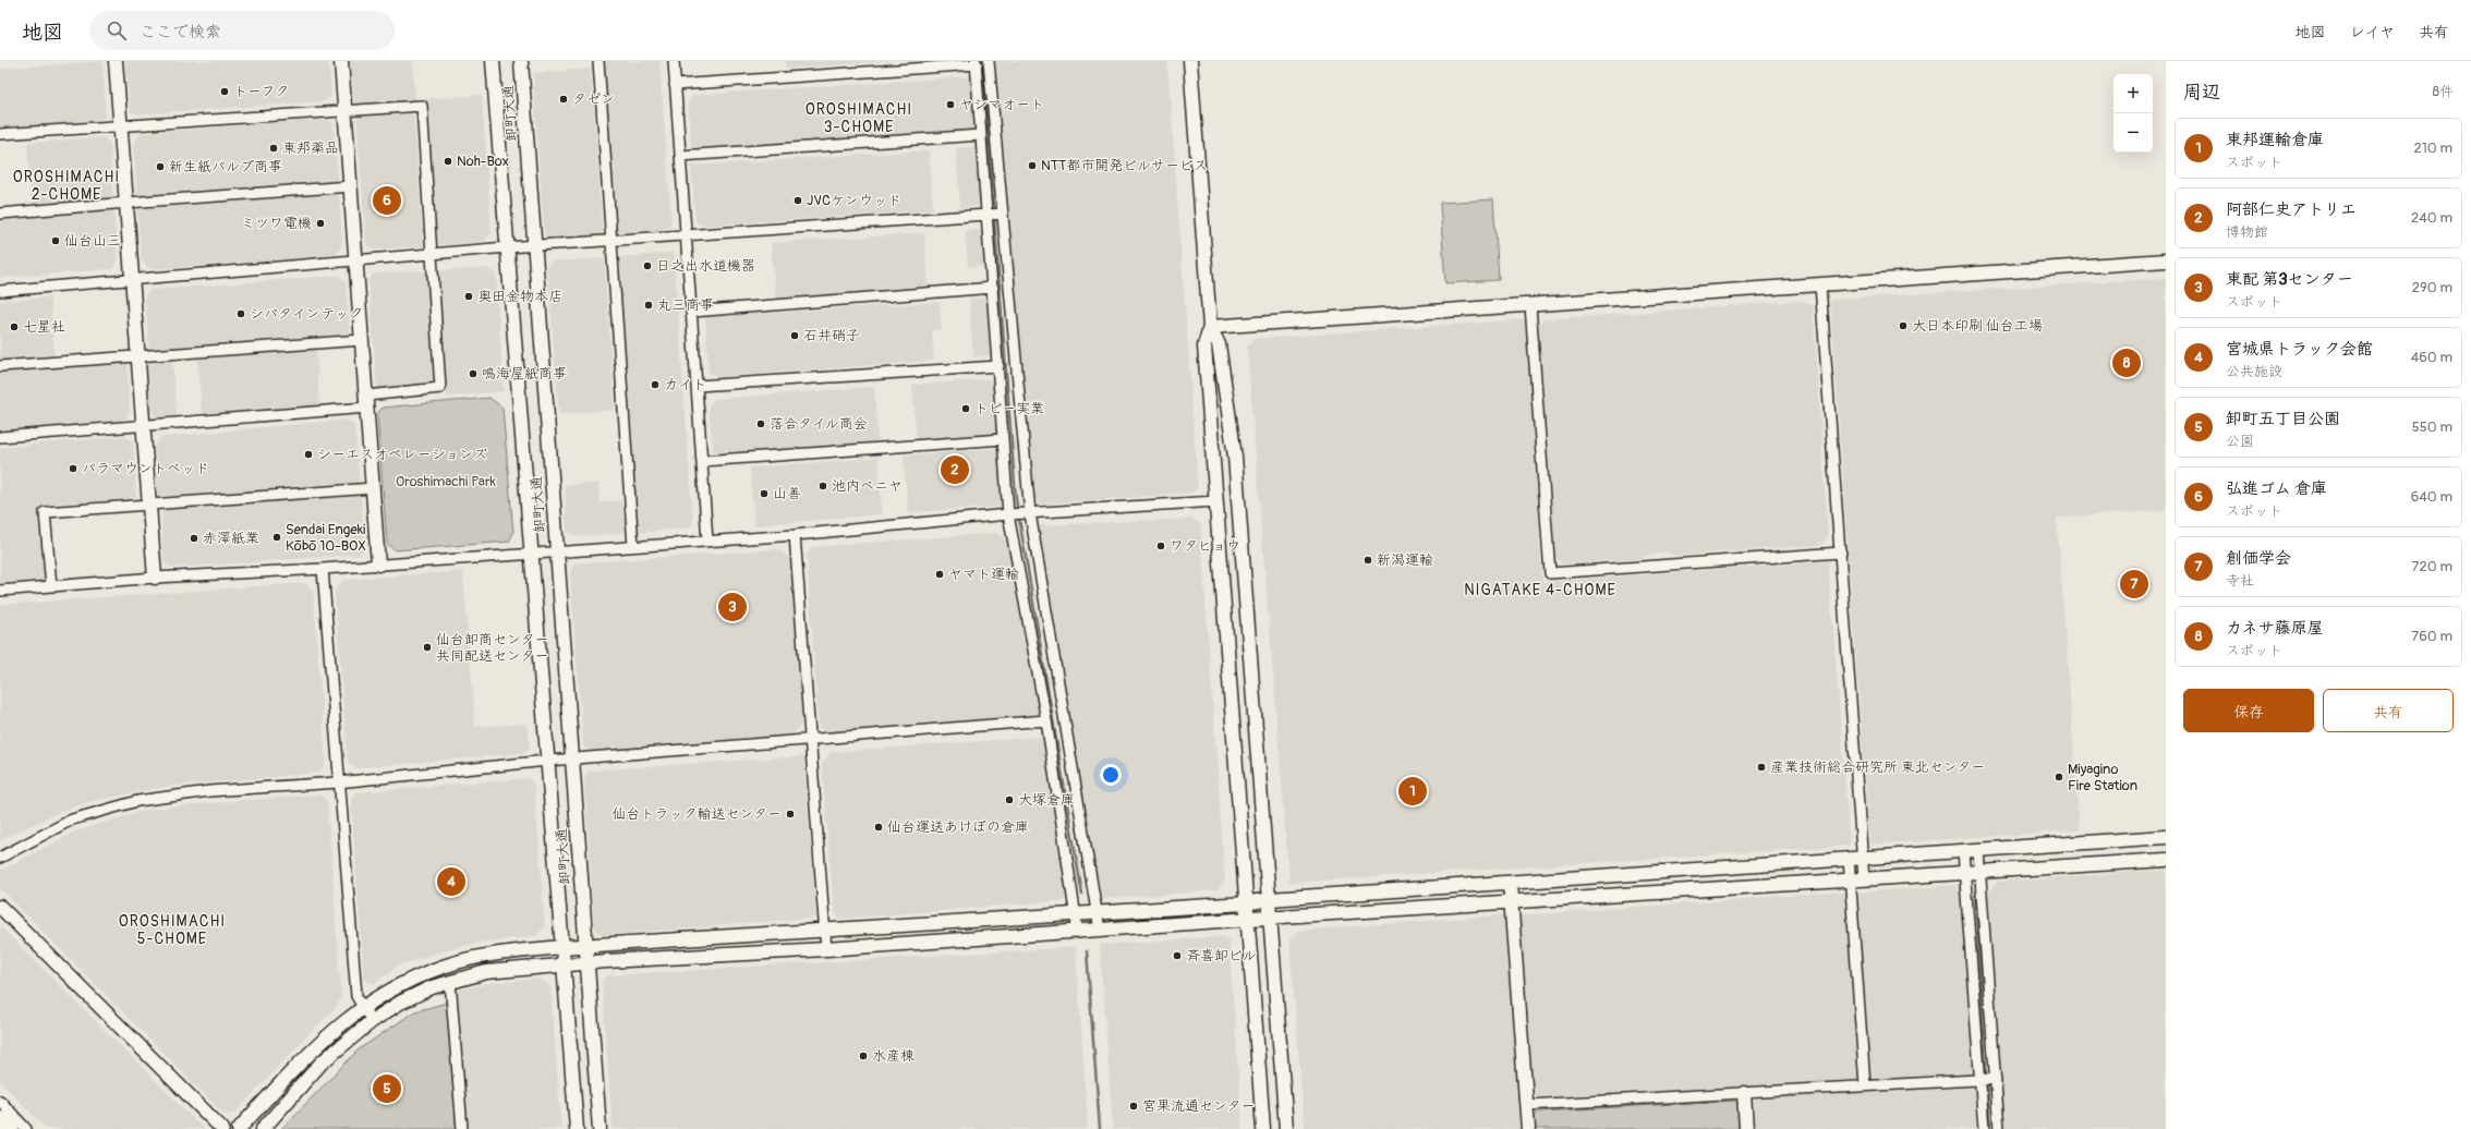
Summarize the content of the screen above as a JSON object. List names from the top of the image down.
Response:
{
  "streets": {
    "street": ["卸町大通"]
  },
  "districts": [
    "OROSHIMACHI 3-CHOME",
    "OROSHIMACHI 2-CHOME",
    "NIGATAKE 4-CHOME",
    "OROSHIMACHI 5-CHOME"
  ],
  "parks": ["Oroshimachi Park"],
  "places": [
    "トーフク",
    "タゼン",
    "ヤシマオート",
    "東邦薬品",
    "Noh-Box",
    "NTT都市開発ビルサービス",
    "新生紙パルプ商事",
    "JVCケンウッド",
    "ミツワ電機",
    "仙台山三",
    "日之出水道機器",
    "奥田金物本店",
    "丸三商事",
    "シバタインテック",
    "大日本印刷 仙台工場",
    "七星社",
    "石井硝子",
    "鳴海屋紙商事",
    "カイト",
    "トビー実業",
    "落合タイル商会",
    "シーエスオペレーションズ",
    "パラマウントベッド",
    "池内ベニヤ",
    "山善",
    "Sendai Engeki Kōbō 10-BOX",
    "赤澤紙業",
    "ワタヒョウ",
    "新潟運輸",
    "ヤマト運輸",
    "仙台卸商センター 共同配送センター",
    "産業技術総合研究所 東北センター",
    "Miyagino Fire Station",
    "大塚倉庫",
    "仙台トラック輸送センター",
    "仙台運送あけぼの倉庫",
    "斉喜卸ビル",
    "水産棟",
    "宮果流通センター"
  ],
  "page": {
    "header": "地図",
    "search": "ここで検索",
    "nav": ["地図", "レイヤ", "共有"],
    "heading": ["周辺", "8件"],
    "map_buttons": ["+", "−"],
    "list": [
      {
        "mark": "1",
        "name": "東邦運輸倉庫",
        "note": "スポット",
        "value": "210 m"
      },
      {
        "mark": "2",
        "name": "阿部仁史アトリエ",
        "note": "博物館",
        "value": "240 m"
      },
      {
        "mark": "3",
        "name": "東配 第3センター",
        "note": "スポット",
        "value": "290 m"
      },
      {
        "mark": "4",
        "name": "宮城県トラック会館",
        "note": "公共施設",
        "value": "460 m"
      },
      {
        "mark": "5",
        "name": "卸町五丁目公園",
        "note": "公園",
        "value": "550 m"
      },
      {
        "mark": "6",
        "name": "弘進ゴム 倉庫",
        "note": "スポット",
        "value": "640 m"
      },
      {
        "mark": "7",
        "name": "創価学会",
        "note": "寺社",
        "value": "720 m"
      },
      {
        "mark": "8",
        "name": "カネサ藤原屋",
        "note": "スポット",
        "value": "760 m"
      }
    ],
    "pins": [
      "6",
      "8",
      "2",
      "7",
      "3",
      "1",
      "4",
      "5"
    ],
    "buttons": ["保存", "共有"]
  }
}
